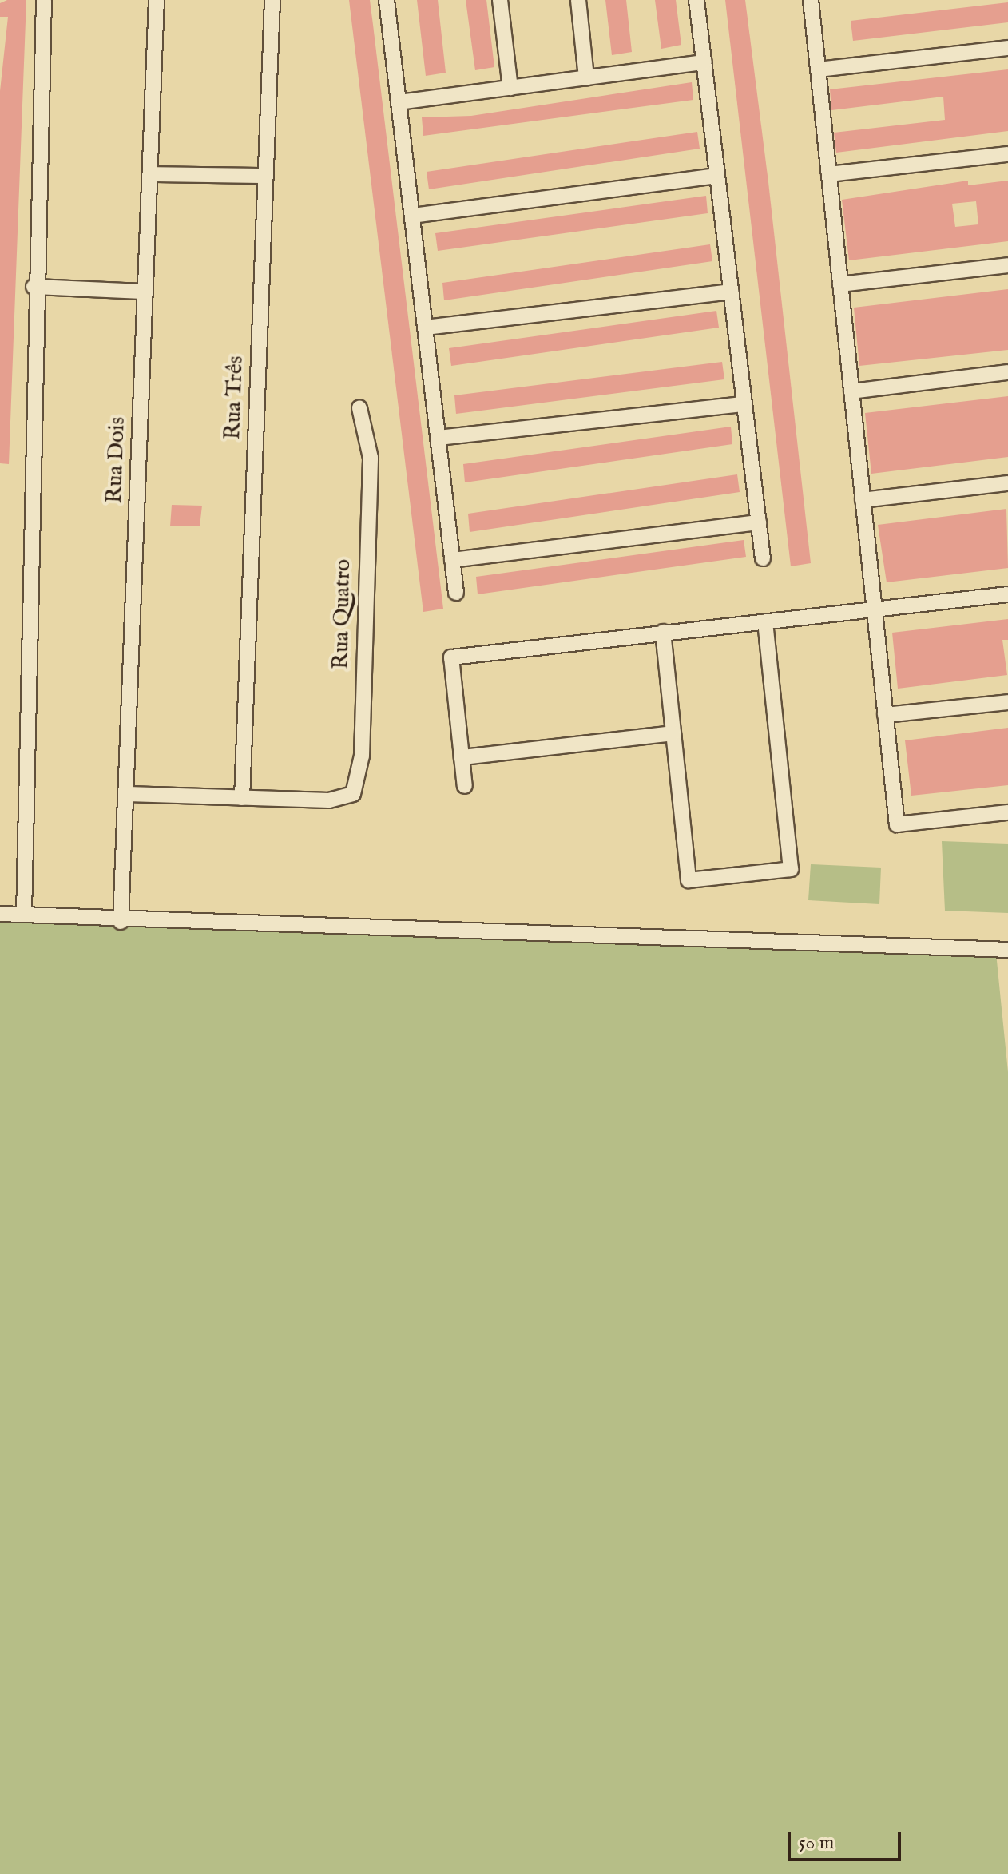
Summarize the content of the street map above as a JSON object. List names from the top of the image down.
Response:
{
  "streets": {
    "street": ["Rua Três", "Rua Dois", "Rua Quatro"]
  },
  "crossings": [
    ["Rua Três", "Rua Quatro"]
  ],
  "scale_bar": "50 m"
}
